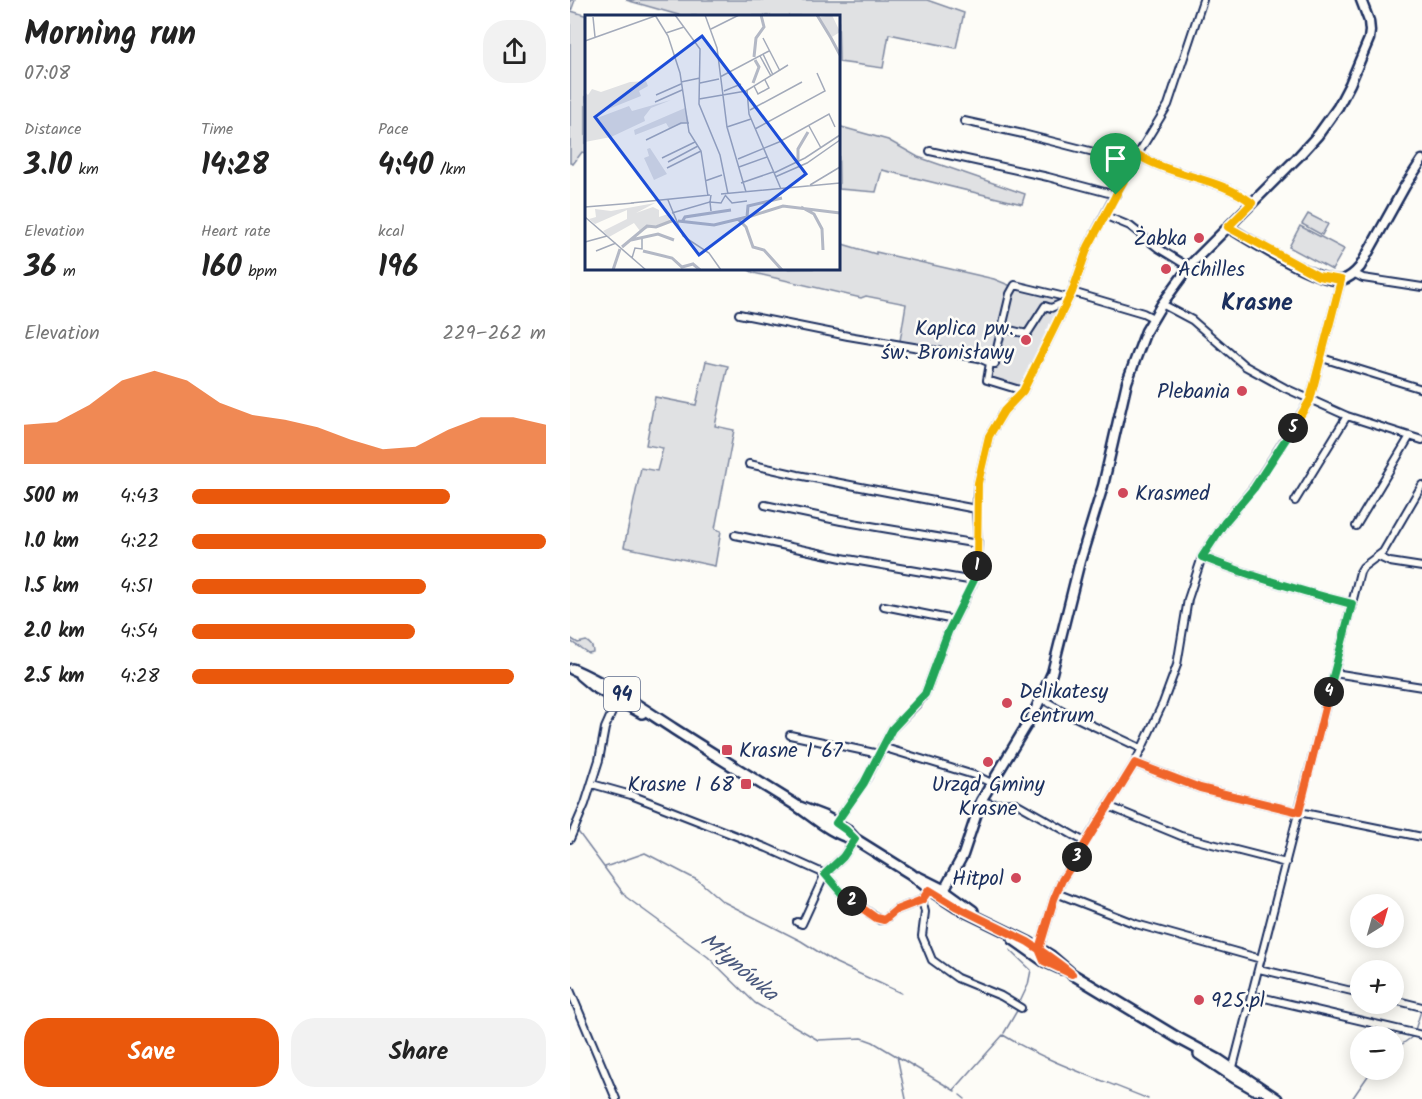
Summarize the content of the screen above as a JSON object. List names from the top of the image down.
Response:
{
  "streets": {
    "main road": ["94"]
  },
  "districts": ["Krasne"],
  "water": ["Młynówka"],
  "places": {
    "other": [
      "Żabka",
      "Achilles",
      "Kaplica pw. św. Bronisławy",
      "Plebania",
      "Krasmed",
      "Delikatesy Centrum",
      "Urząd Gminy Krasne",
      "Hitpol",
      "925.pl"
    ],
    "transit": ["Krasne I 67", "Krasne I 68"]
  },
  "north": "top right",
  "page": {
    "heading": ["Morning run", "07:08"],
    "stats": [
      ["Distance", "3.10 km"],
      ["Time", "14:28"],
      ["Pace", "4:40 /km"],
      ["Elevation", "36 m"],
      ["Heart rate", "160 bpm"],
      ["kcal", "196"]
    ],
    "chart": ["Elevation", "229–262 m"],
    "pins": [
      "5",
      "1",
      "4",
      "3",
      "2"
    ],
    "list": [
      {
        "name": "500 m",
        "note": "4:43"
      },
      {
        "name": "1.0 km",
        "note": "4:22"
      },
      {
        "name": "1.5 km",
        "note": "4:51"
      },
      {
        "name": "2.0 km",
        "note": "4:54"
      },
      {
        "name": "2.5 km",
        "note": "4:28"
      }
    ],
    "map_buttons": ["+", "−"],
    "buttons": ["Save", "Share"]
  }
}
